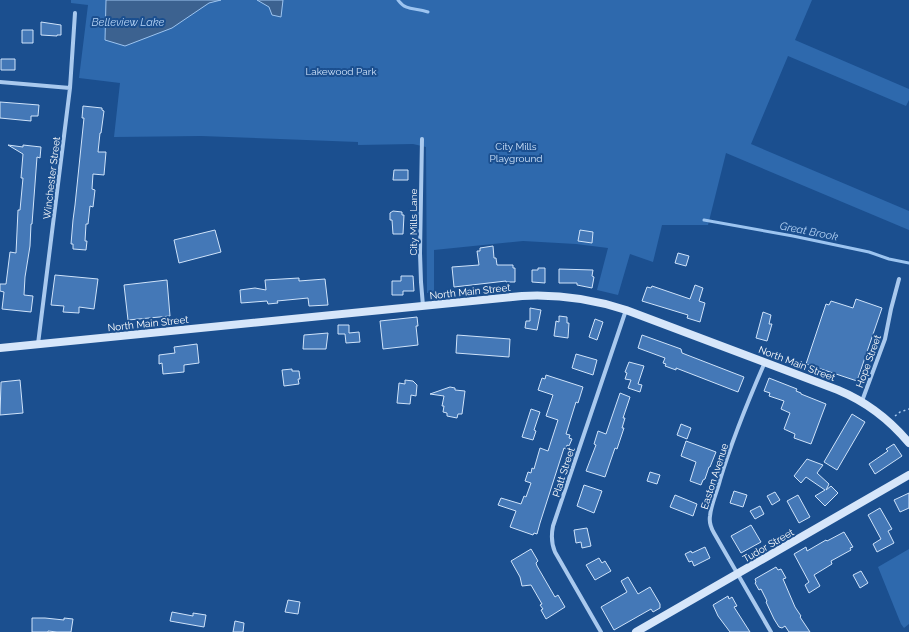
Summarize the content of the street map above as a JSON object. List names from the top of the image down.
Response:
{
  "streets": {
    "main road": ["North Main Street", "Tudor Street"],
    "street": [
      "Winchester Street",
      "City Mills Lane",
      "Hope Street",
      "Platt Street",
      "Easton Avenue"
    ]
  },
  "crossings": [
    ["Winchester Street", "North Main Street"],
    ["City Mills Lane", "North Main Street"],
    ["North Main Street", "Hope Street"],
    ["North Main Street", "Platt Street"],
    ["North Main Street", "Easton Avenue"],
    ["Easton Avenue", "Tudor Street"]
  ],
  "water": ["Belleview Lake", "Great Brook"],
  "parks": ["Lakewood Park", "City Mills Playground"]
}
